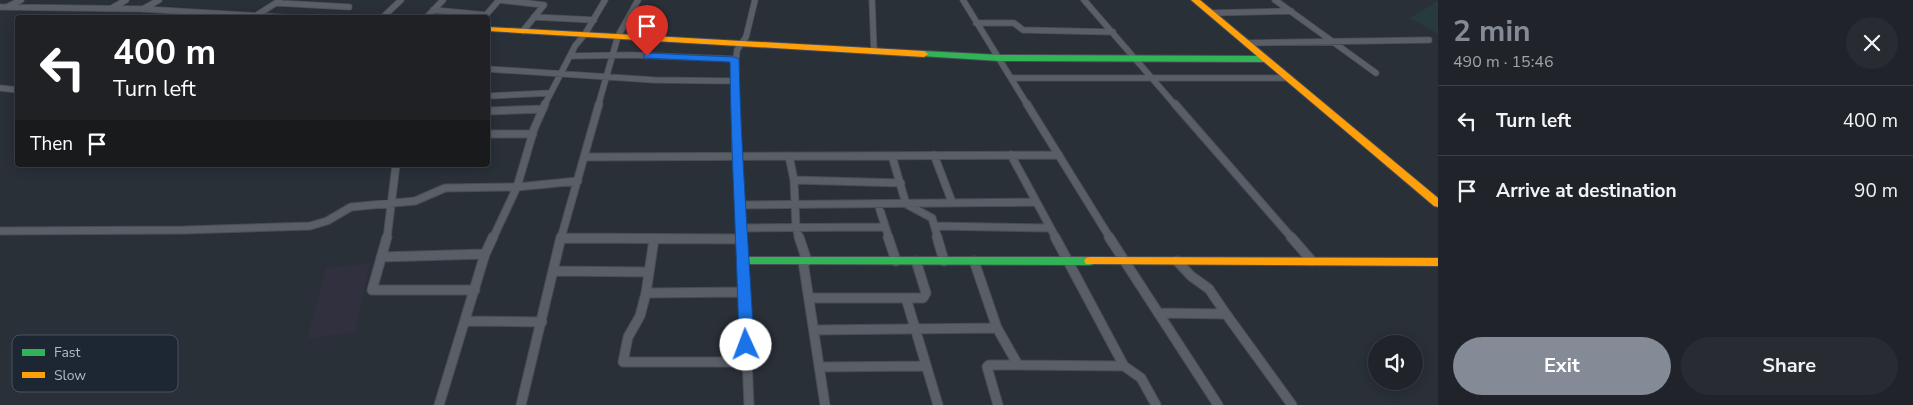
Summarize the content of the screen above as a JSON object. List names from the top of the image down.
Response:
{
  "legend": ["Fast", "Slow"],
  "page": {
    "heading": ["2 min", "490 m · 15:46"],
    "turn": ["400 m", "Turn left"],
    "list": [
      {
        "name": "Turn left",
        "value": "400 m"
      },
      {
        "name": "Arrive at destination",
        "value": "90 m"
      }
    ],
    "then": "Then",
    "buttons": ["Exit", "Share"]
  }
}
